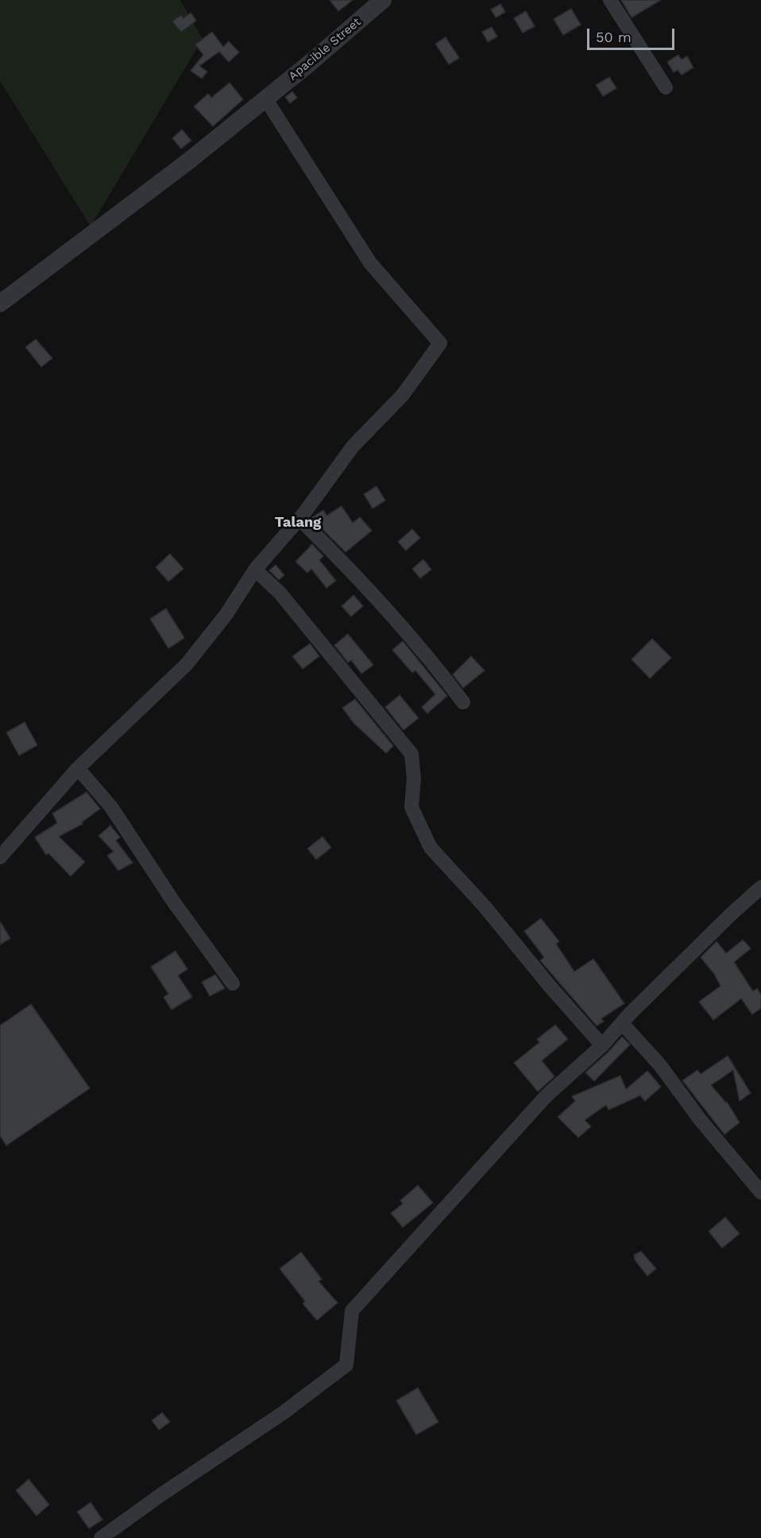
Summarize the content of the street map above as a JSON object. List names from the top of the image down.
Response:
{
  "streets": {
    "street": ["Apacible Street"]
  },
  "districts": ["Talang"],
  "scale_bar": "50 m"
}
